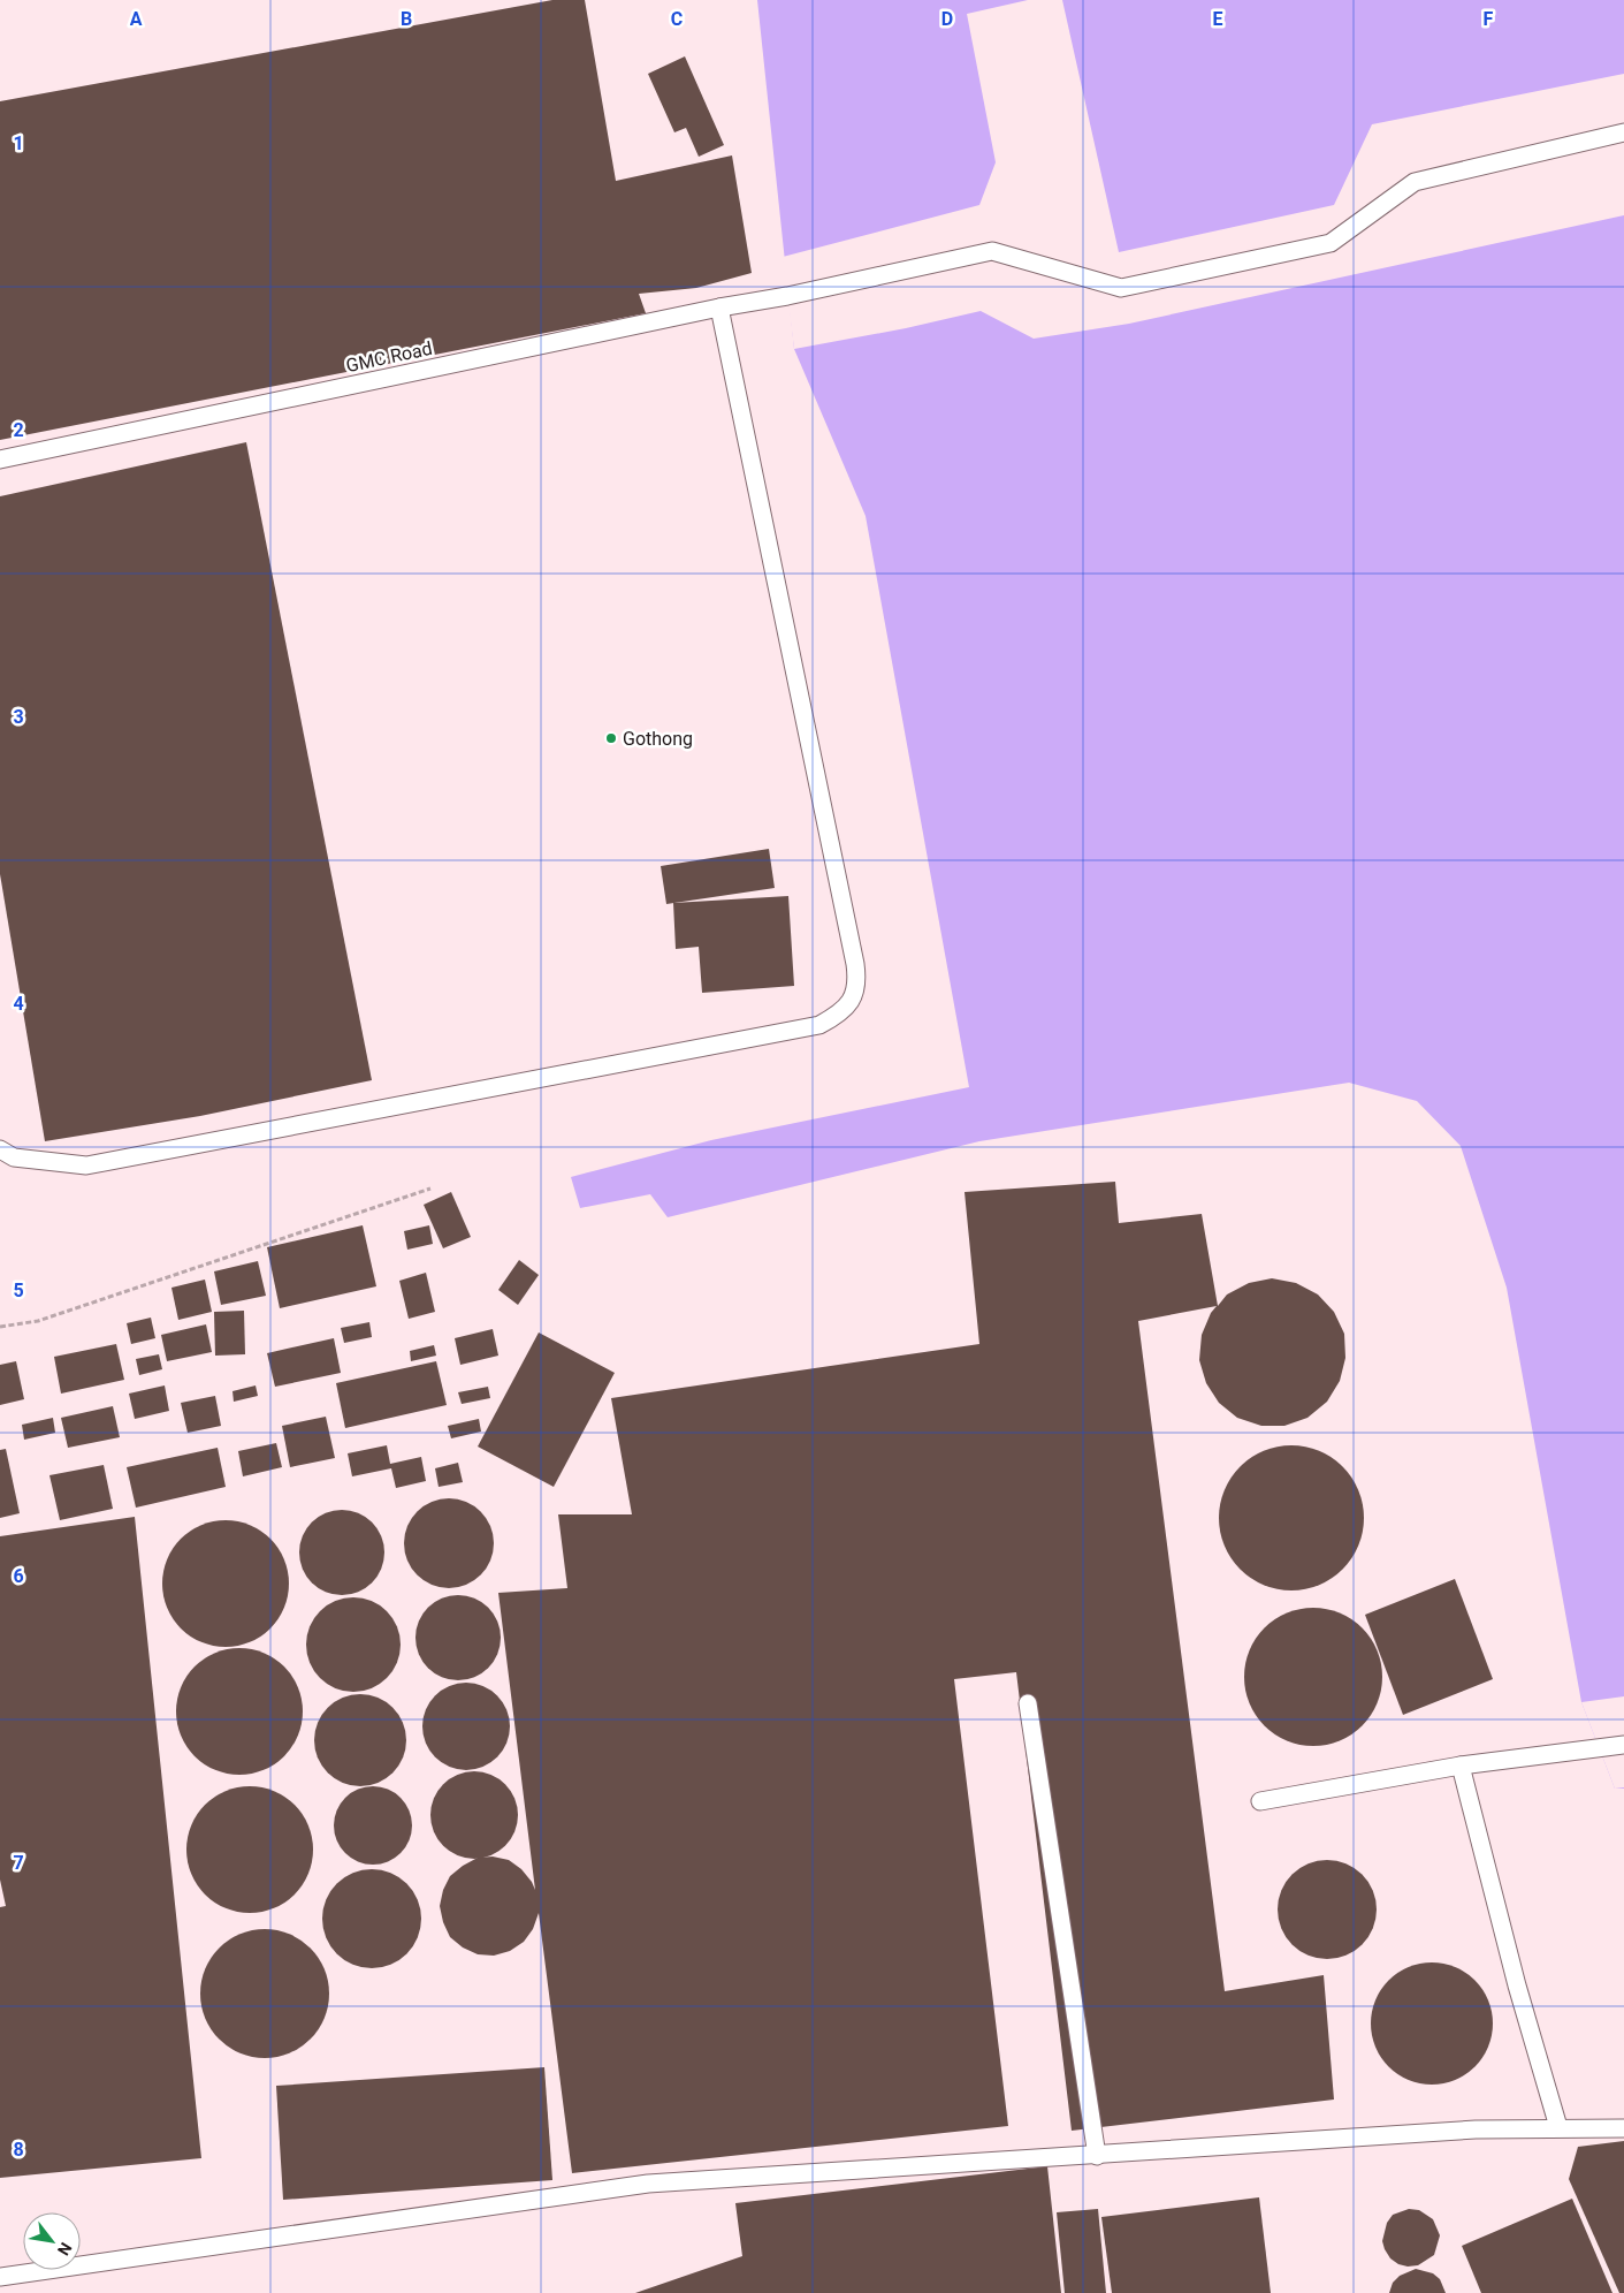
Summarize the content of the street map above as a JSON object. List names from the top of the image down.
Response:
{
  "streets": {
    "lane": ["GMC Road"]
  },
  "places": ["Gothong"],
  "north": "bottom right",
  "grid": {
    "columns": [
      "A",
      "B",
      "C",
      "D",
      "E",
      "F"
    ],
    "rows": [
      "1",
      "2",
      "3",
      "4",
      "5",
      "6",
      "7",
      "8"
    ]
  }
}
